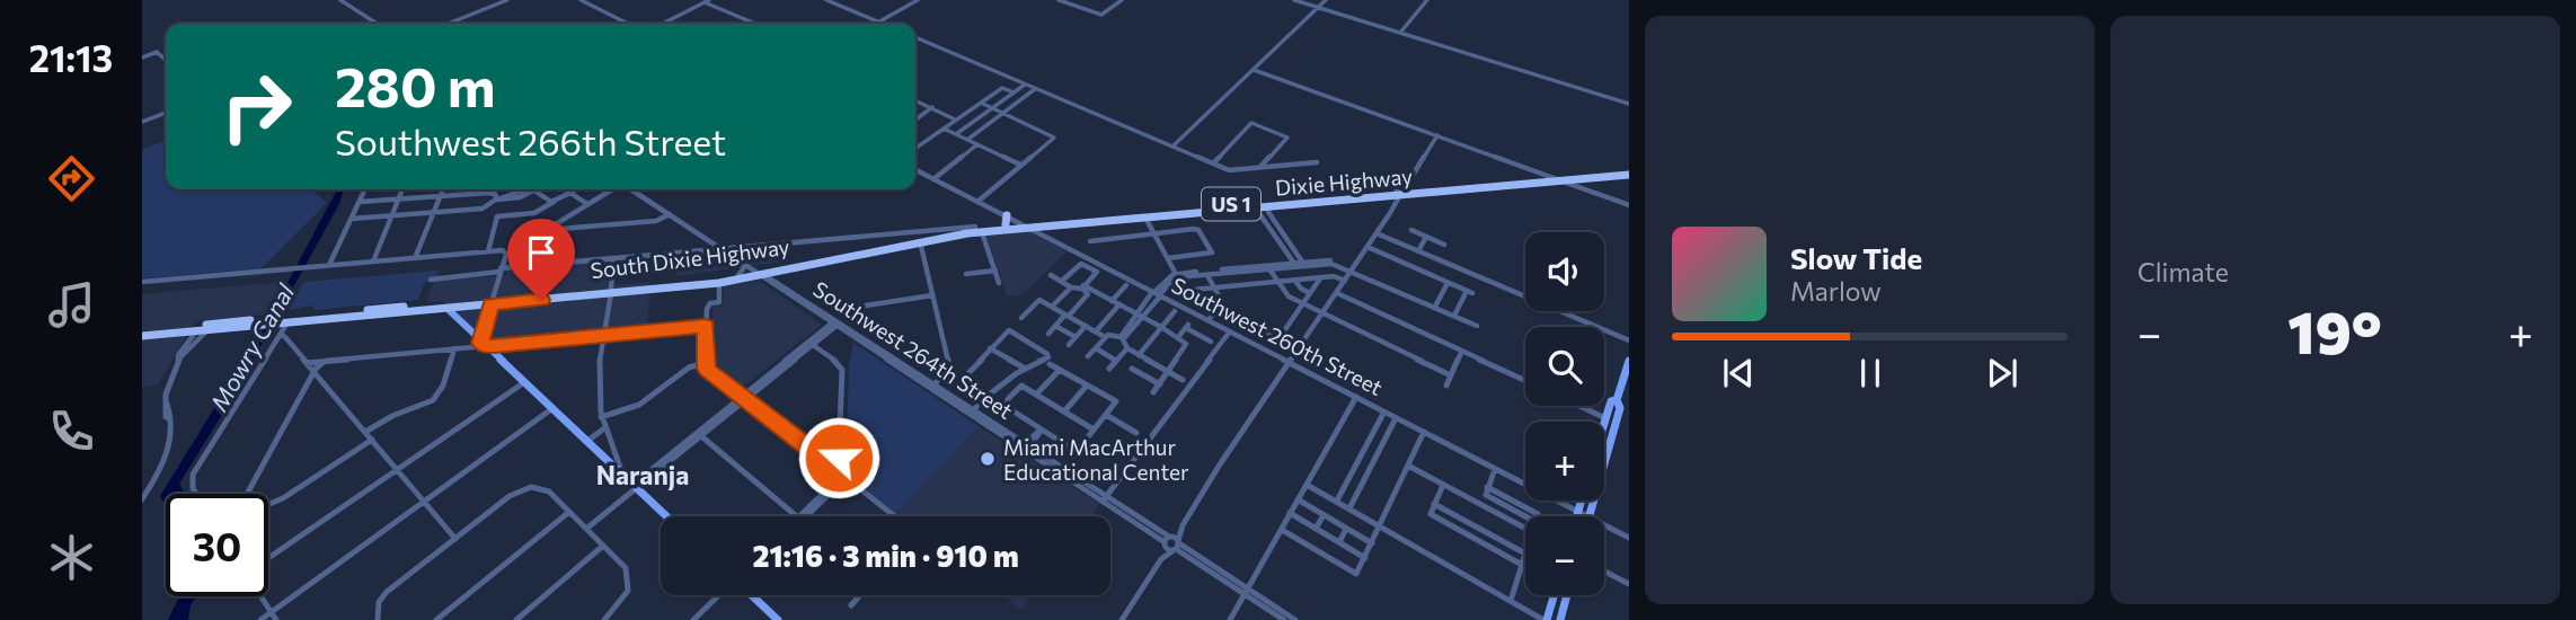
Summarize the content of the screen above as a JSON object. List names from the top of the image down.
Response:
{
  "streets": {
    "highway": ["Dixie Highway", "US 1", "South Dixie Highway"],
    "street": ["Southwest 260th Street", "Southwest 264th Street"]
  },
  "crossings": [
    ["Dixie Highway", "South Dixie Highway"],
    ["Dixie Highway", "Southwest 260th Street"],
    ["US 1", "South Dixie Highway"],
    ["South Dixie Highway", "Southwest 264th Street"]
  ],
  "districts": ["Naranja"],
  "water": ["Mowry Canal"],
  "places": ["Miami MacArthur Educational Center"],
  "page": {
    "tabs": "21:13",
    "tile": "Climate",
    "turn": ["280 m", "Southwest 266th Street"],
    "song": ["Slow Tide", "Marlow"],
    "map_buttons": ["+", "−"],
    "heat": ["−", "19°", "+"],
    "limit": "30",
    "trip": "21:16 · 3 min · 910 m"
  }
}
